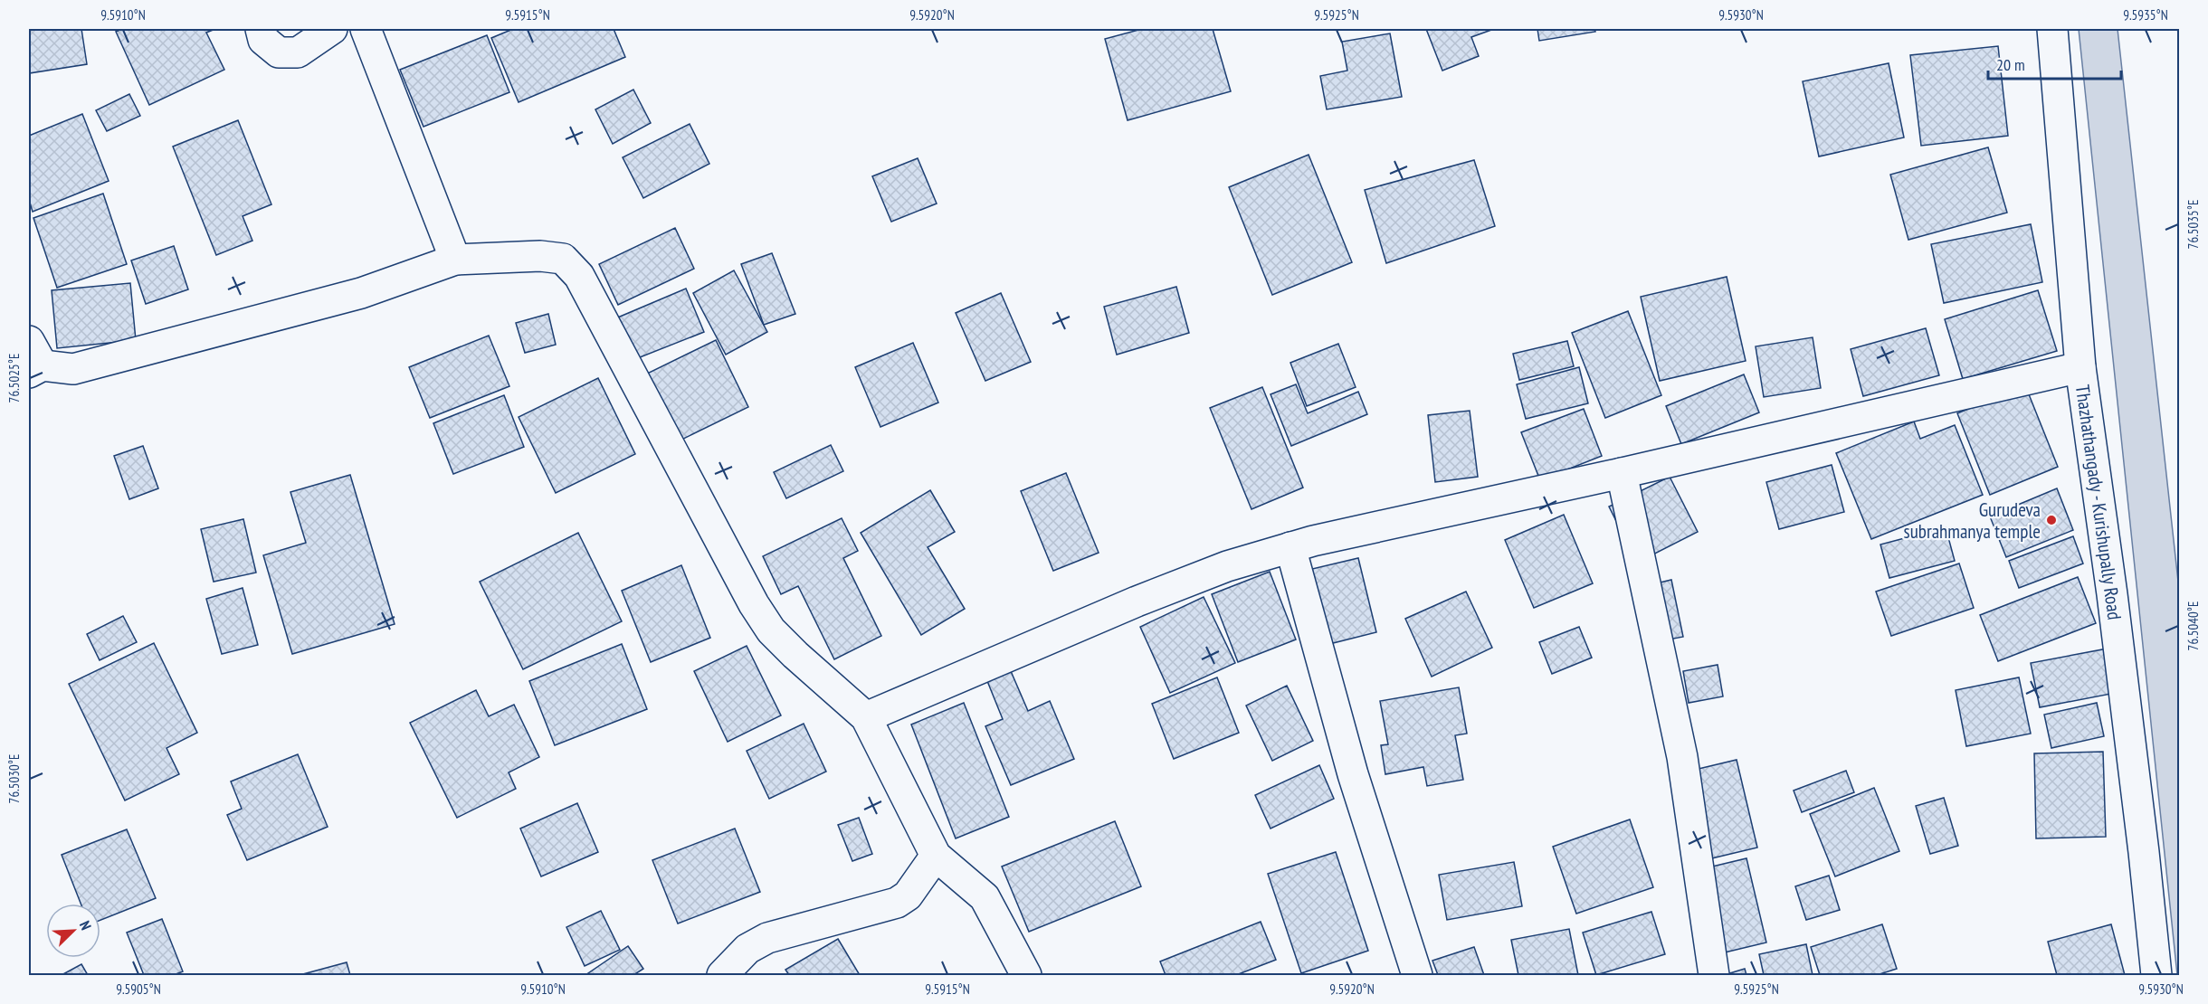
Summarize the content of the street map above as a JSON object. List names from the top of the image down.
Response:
{
  "streets": {
    "street": ["Thazhathangady - Kurishupally Road"]
  },
  "places": ["Gurudeva subrahmanya temple"],
  "scale_bar": "20 m",
  "north": "top right",
  "coordinates": [
    "9.5910°N",
    "9.5915°N",
    "9.5920°N",
    "9.5925°N",
    "9.5930°N",
    "9.5935°N",
    "76.5035°E",
    "76.5025°E",
    "76.5040°E",
    "76.5030°E",
    "9.5905°N"
  ]
}
